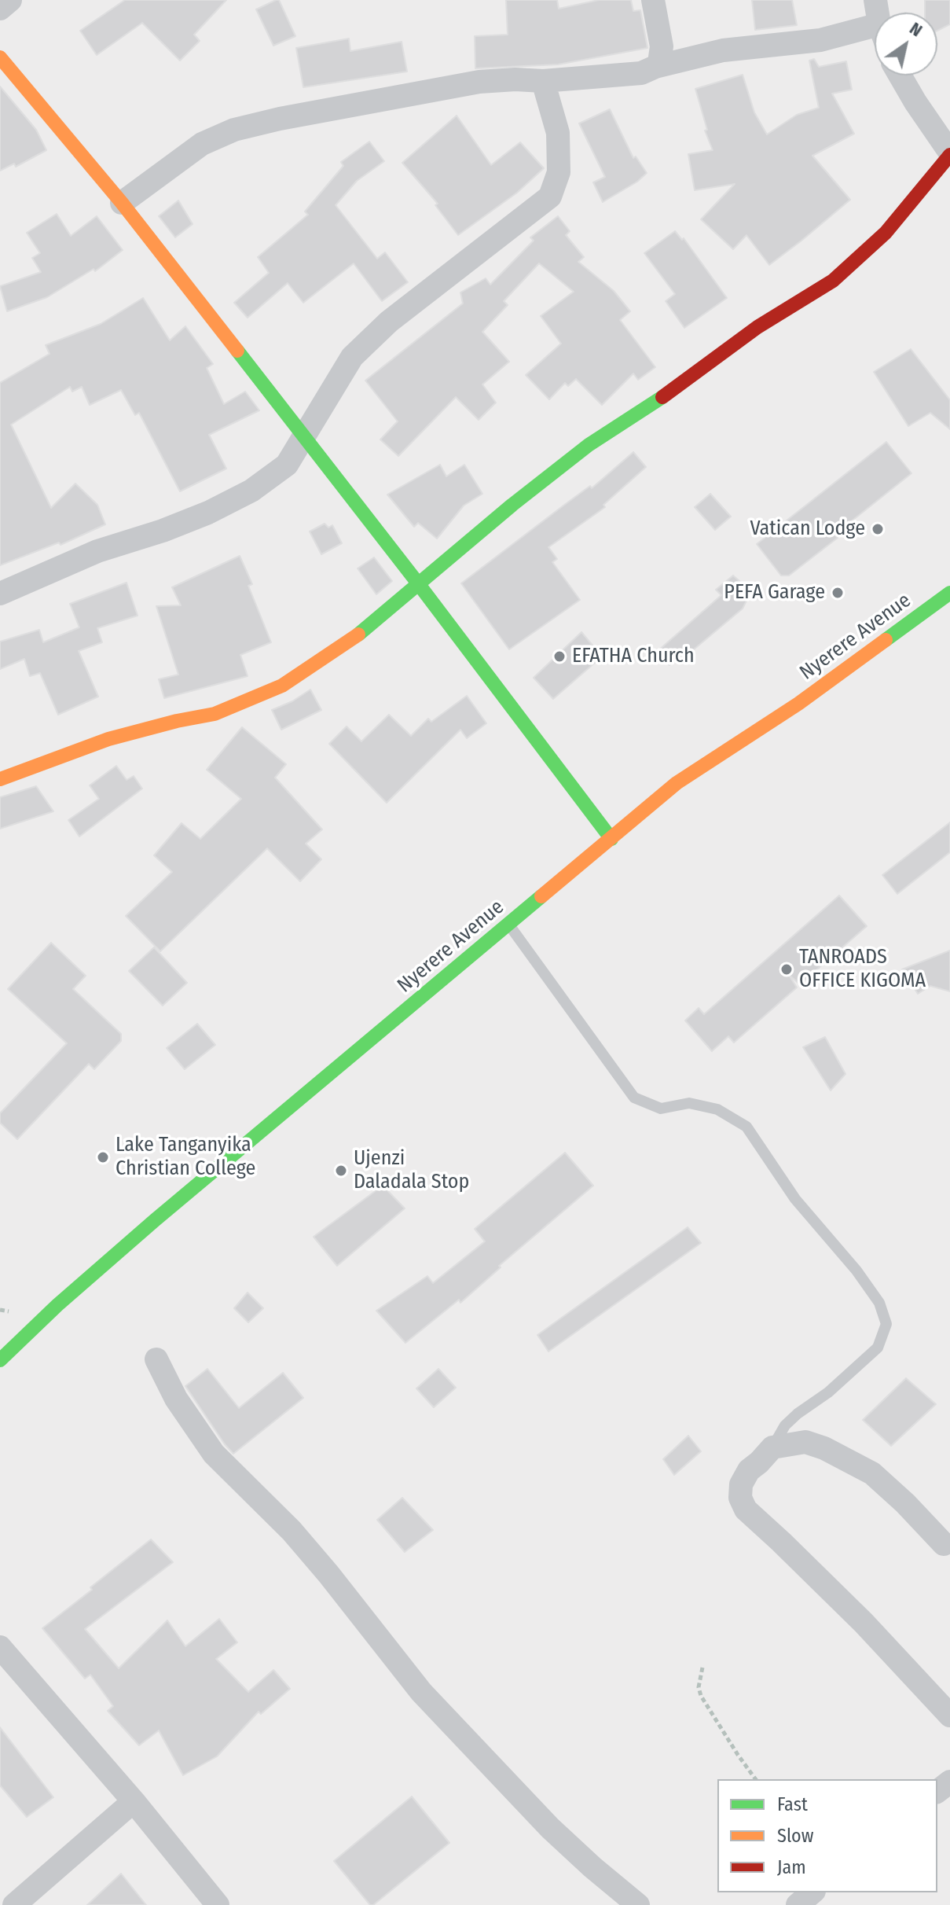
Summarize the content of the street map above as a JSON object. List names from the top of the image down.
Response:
{
  "streets": {
    "street": ["Nyerere Avenue"]
  },
  "places": [
    "Vatican Lodge",
    "PEFA Garage",
    "EFATHA Church",
    "TANROADS OFFICE KIGOMA",
    "Lake Tanganyika Christian College",
    "Ujenzi Daladala Stop"
  ],
  "legend": ["Fast", "Slow", "Jam"],
  "north": "top right"
}
